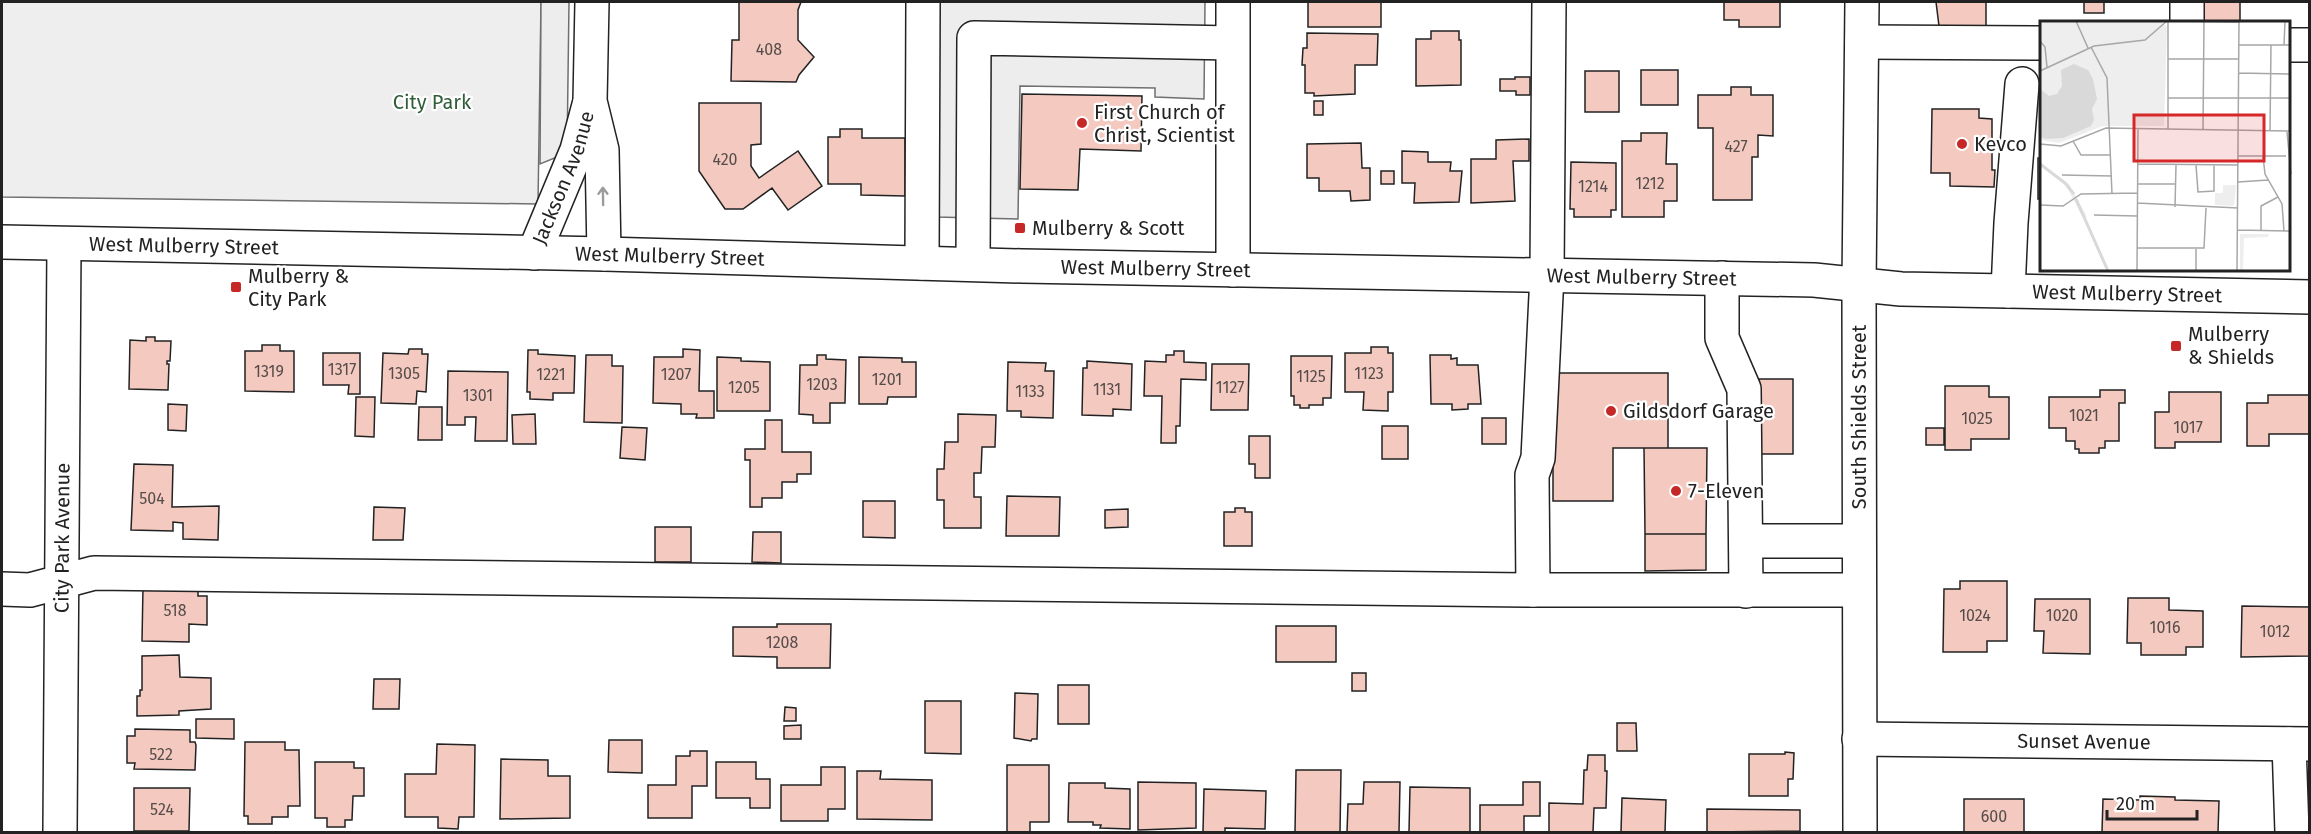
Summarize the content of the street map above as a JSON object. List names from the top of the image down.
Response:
{
  "streets": {
    "main road": [
      "Jackson Avenue",
      "West Mulberry Street",
      "South Shields Street",
      "City Park Avenue",
      "Sunset Avenue"
    ]
  },
  "crossings": [
    ["Jackson Avenue", "West Mulberry Street"],
    ["West Mulberry Street", "South Shields Street"],
    ["West Mulberry Street", "City Park Avenue"],
    ["South Shields Street", "Sunset Avenue"]
  ],
  "parks": ["City Park"],
  "places": {
    "other": [
      "First Church of Christ, Scientist",
      "Kevco",
      "Gildsdorf Garage",
      "7-Eleven"
    ],
    "transit": ["Mulberry & Scott", "Mulberry & City Park", "Mulberry & Shields"]
  },
  "house_numbers": [
    "408",
    "427",
    "420",
    "1212",
    "1214",
    "1317",
    "1319",
    "1305",
    "1123",
    "1221",
    "1207",
    "1125",
    "1201",
    "1203",
    "1205",
    "1127",
    "1131",
    "1133",
    "1301",
    "1021",
    "1025",
    "1017",
    "504",
    "518",
    "1024",
    "1020",
    "1016",
    "1012",
    "1208",
    "522",
    "524",
    "600"
  ],
  "scale_bar": "20 m"
}
